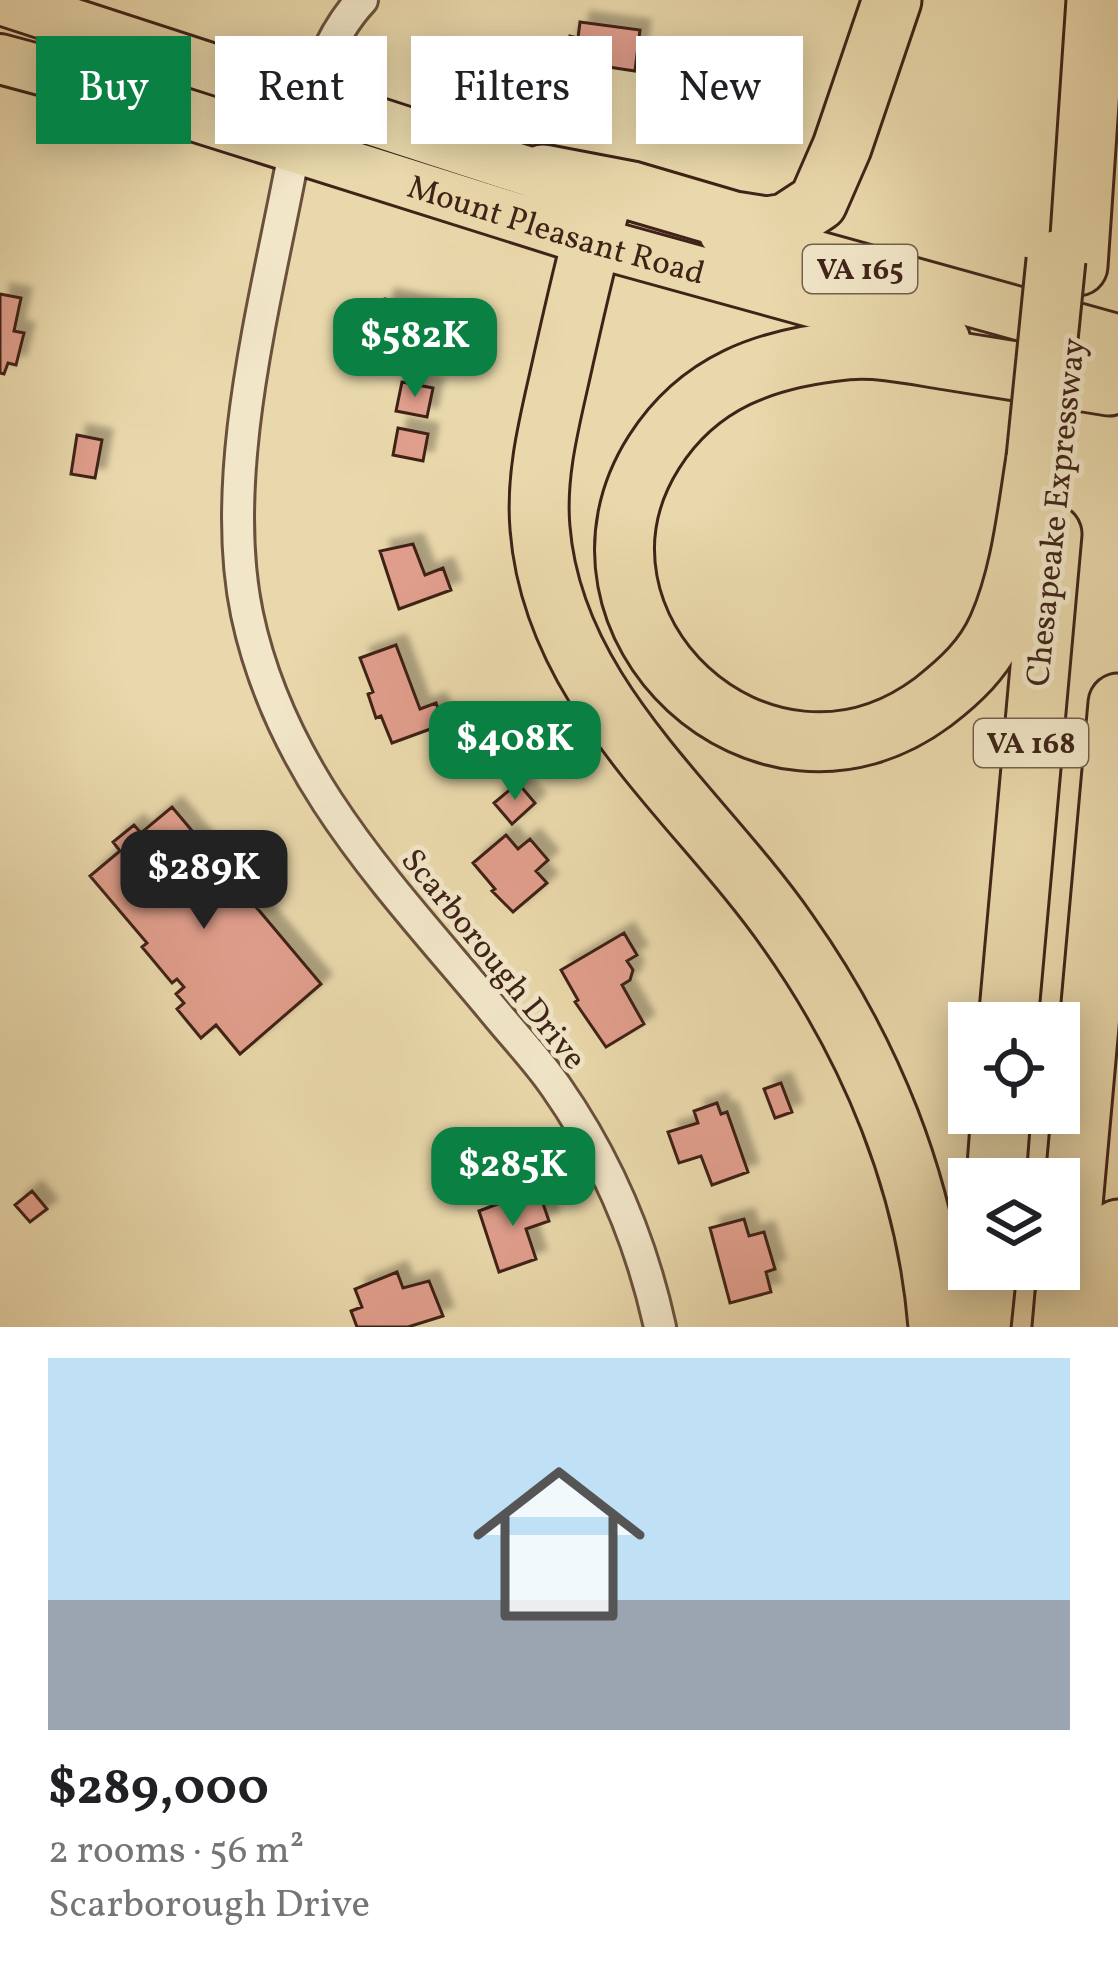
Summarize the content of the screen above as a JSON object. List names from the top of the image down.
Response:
{
  "streets": {
    "highway": [
      "Mount Pleasant Road",
      "VA 165",
      "Chesapeake Expressway",
      "VA 168"
    ],
    "street": ["Scarborough Drive"]
  },
  "crossings": [
    ["Mount Pleasant Road", "Scarborough Drive"]
  ],
  "page": {
    "chip": [
      "Buy",
      "Rent",
      "Filters",
      "New"
    ],
    "price": [
      "$582K",
      "$408K",
      "$289K",
      "$285K"
    ],
    "list": [
      {
        "name": "$289,000",
        "note": "2 rooms · 56 m² · Scarborough Drive"
      }
    ]
  }
}
